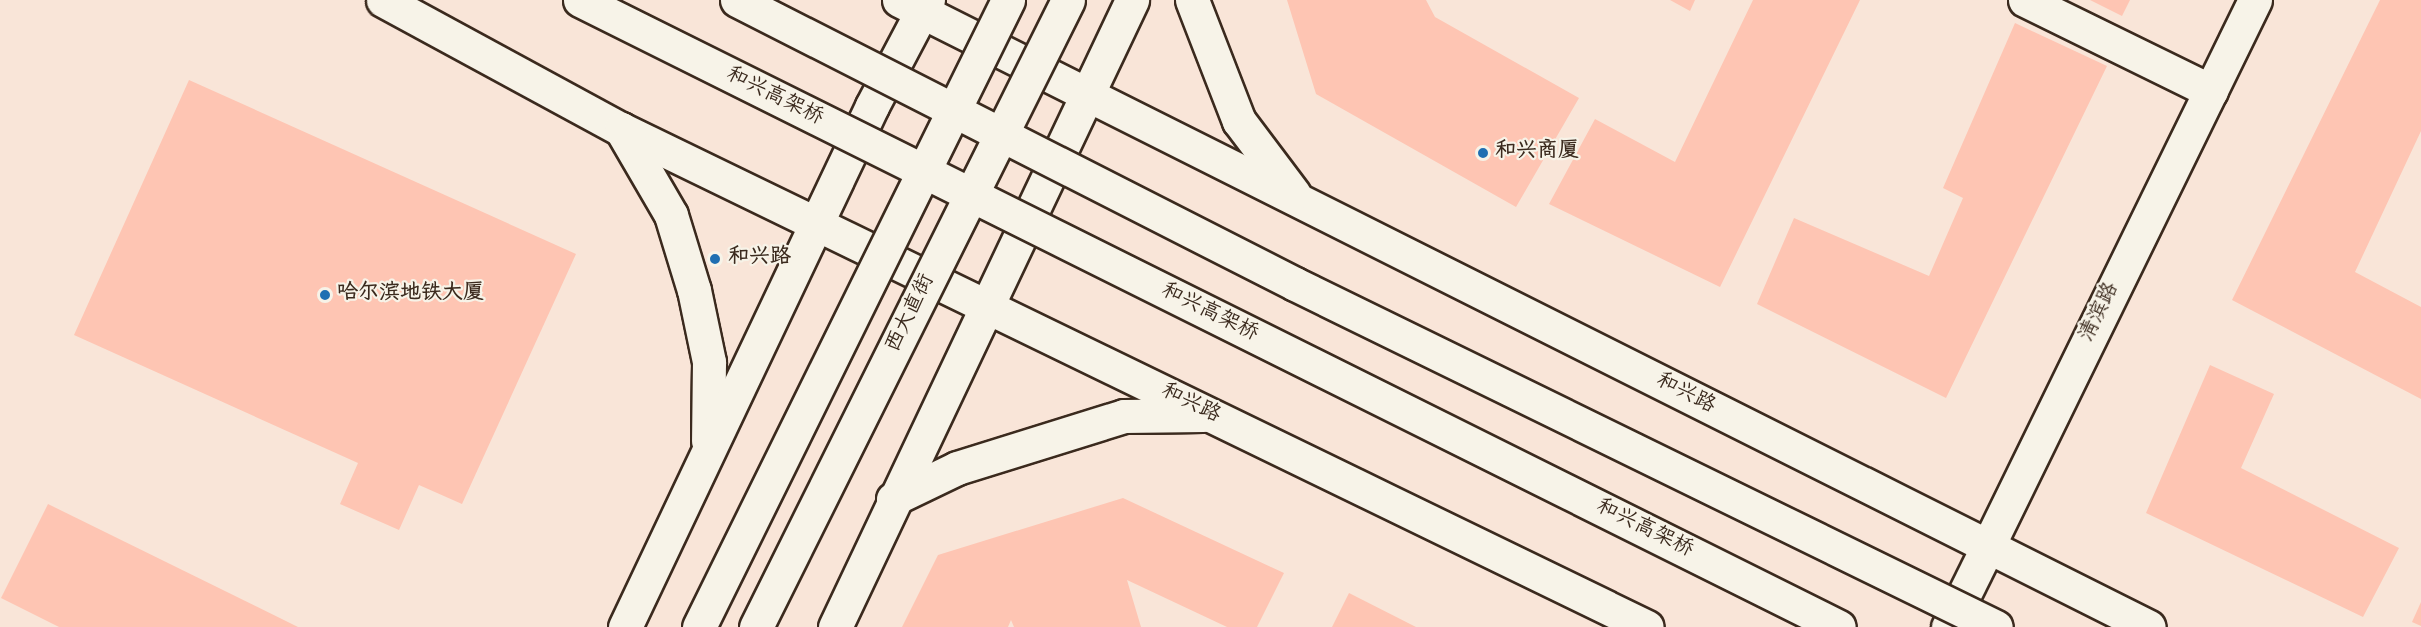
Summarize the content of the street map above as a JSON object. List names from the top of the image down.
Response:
{
  "streets": {
    "main road": [
      "和兴高架桥",
      "清滨路",
      "西大直街",
      "和兴路"
    ]
  },
  "crossings": [
    ["清滨路", "和兴路"]
  ],
  "places": ["和兴商厦", "和兴路", "哈尔滨地铁大厦"]
}
